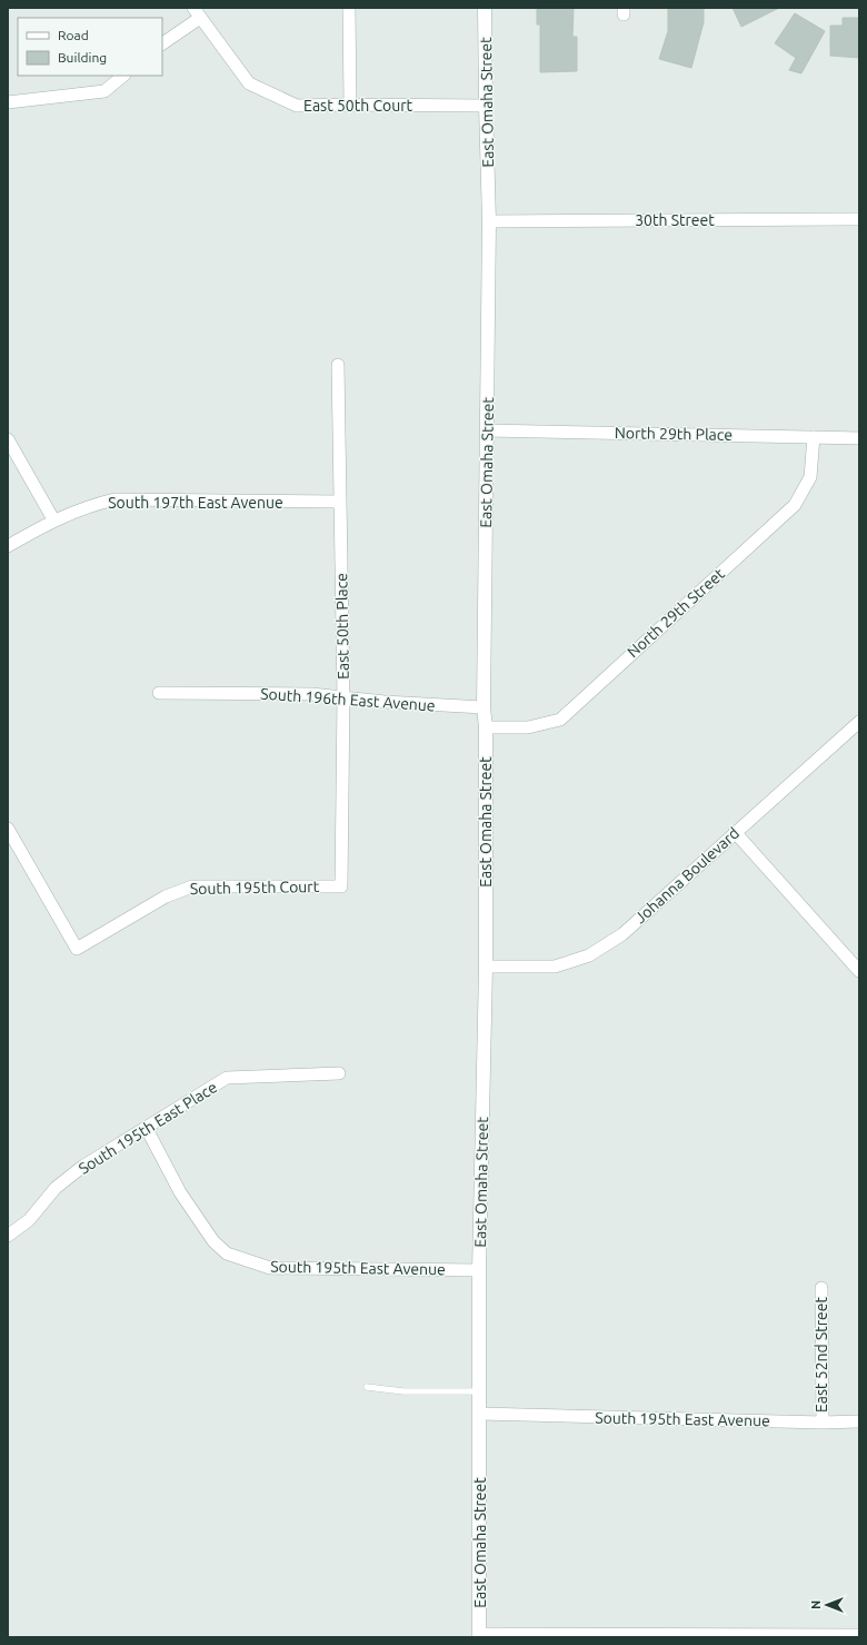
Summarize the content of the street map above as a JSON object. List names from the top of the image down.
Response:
{
  "streets": {
    "street": [
      "East Omaha Street",
      "East 50th Court",
      "30th Street",
      "North 29th Place",
      "South 197th East Avenue",
      "North 29th Street",
      "East 50th Place",
      "South 196th East Avenue",
      "Johanna Boulevard",
      "South 195th Court",
      "South 195th East Place",
      "South 195th East Avenue",
      "East 52nd Street"
    ]
  },
  "crossings": [
    ["East Omaha Street", "East 50th Court"],
    ["East Omaha Street", "30th Street"],
    ["East Omaha Street", "North 29th Place"],
    ["East Omaha Street", "North 29th Street"],
    ["East Omaha Street", "South 196th East Avenue"],
    ["East Omaha Street", "Johanna Boulevard"],
    ["East Omaha Street", "South 195th East Avenue"],
    ["North 29th Place", "North 29th Street"],
    ["South 197th East Avenue", "East 50th Place"],
    ["East 50th Place", "South 196th East Avenue"],
    ["East 50th Place", "South 195th Court"],
    ["South 195th East Place", "South 195th East Avenue"],
    ["South 195th East Avenue", "East 52nd Street"]
  ],
  "legend": ["Road", "Building"],
  "north": "left"
}
